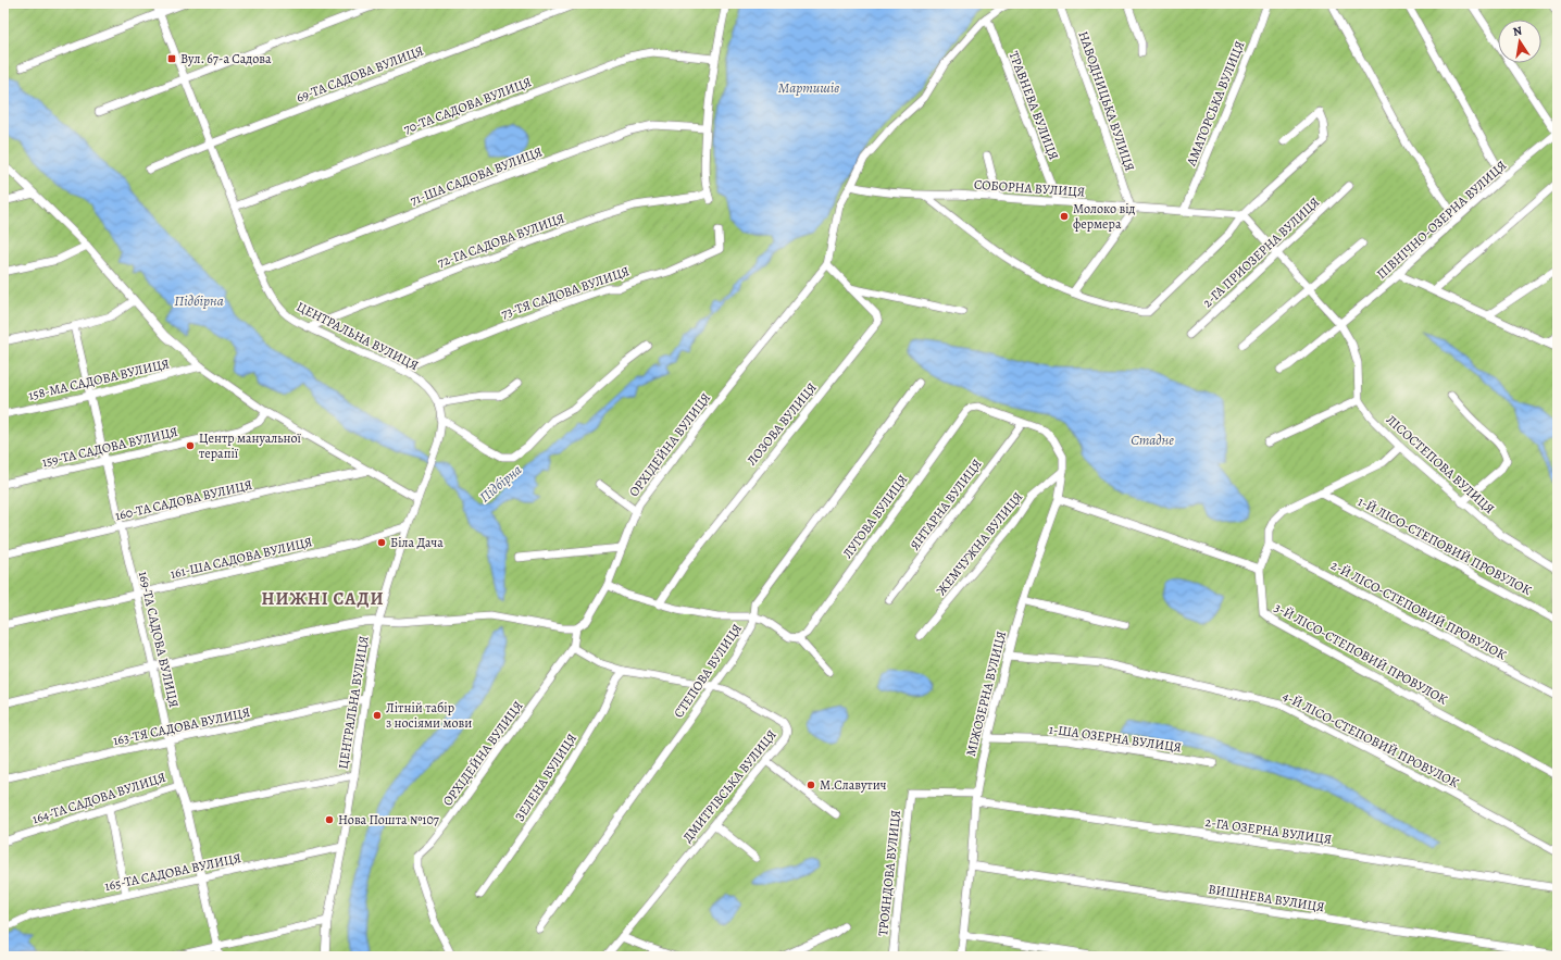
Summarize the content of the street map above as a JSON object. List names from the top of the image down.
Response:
{
  "streets": {
    "street": [
      "69-ТА САДОВА ВУЛИЦЯ",
      "НАВОДНИЦЬКА ВУЛИЦЯ",
      "АМАТОРСЬКА ВУЛИЦЯ",
      "70-ТА САДОВА ВУЛИЦЯ",
      "ТРАВНЕВА ВУЛИЦЯ",
      "71-ША САДОВА ВУЛИЦЯ",
      "СОБОРНА ВУЛИЦЯ",
      "ПІВНІЧНО-ОЗЕРНА ВУЛИЦЯ",
      "72-ГА САДОВА ВУЛИЦЯ",
      "2-ГА ПРИОЗЕРНА ВУЛИЦЯ",
      "73-ТЯ САДОВА ВУЛИЦЯ",
      "ЦЕНТРАЛЬНА ВУЛИЦЯ",
      "158-МА САДОВА ВУЛИЦЯ",
      "ЛОЗОВА ВУЛИЦЯ",
      "ОРХІДЕЙНА ВУЛИЦЯ",
      "159-ТА САДОВА ВУЛИЦЯ",
      "ЛІСОСТЕПОВА ВУЛИЦЯ",
      "160-ТА САДОВА ВУЛИЦЯ",
      "ЯНТАРНА ВУЛИЦЯ",
      "ЛУГОВА ВУЛИЦЯ",
      "ЖЕМЧУЖНА ВУЛИЦЯ",
      "1-Й ЛІСО-СТЕПОВИЙ ПРОВУЛОК",
      "161-ША САДОВА ВУЛИЦЯ",
      "2-Й ЛІСО-СТЕПОВИЙ ПРОВУЛОК",
      "169-ТА САДОВА ВУЛИЦЯ",
      "3-Й ЛІСО-СТЕПОВИЙ ПРОВУЛОК",
      "СТЕПОВА ВУЛИЦЯ",
      "МІЖОЗЕРНА ВУЛИЦЯ",
      "163-ТЯ САДОВА ВУЛИЦЯ",
      "1-ША ОЗЕРНА ВУЛИЦЯ",
      "4-Й ЛІСО-СТЕПОВИЙ ПРОВУЛОК",
      "ЗЕЛЕНА ВУЛИЦЯ",
      "ДМИТРІВСЬКА ВУЛИЦЯ",
      "164-ТА САДОВА ВУЛИЦЯ",
      "2-ГА ОЗЕРНА ВУЛИЦЯ",
      "165-ТА САДОВА ВУЛИЦЯ",
      "ТРОЯНДОВА ВУЛИЦЯ",
      "ВИШНЕВА ВУЛИЦЯ"
    ]
  },
  "crossings": [
    ["69-ТА САДОВА ВУЛИЦЯ", "ЦЕНТРАЛЬНА ВУЛИЦЯ"],
    ["НАВОДНИЦЬКА ВУЛИЦЯ", "СОБОРНА ВУЛИЦЯ"],
    ["АМАТОРСЬКА ВУЛИЦЯ", "СОБОРНА ВУЛИЦЯ"],
    ["70-ТА САДОВА ВУЛИЦЯ", "ЦЕНТРАЛЬНА ВУЛИЦЯ"],
    ["ТРАВНЕВА ВУЛИЦЯ", "СОБОРНА ВУЛИЦЯ"],
    ["ТРАВНЕВА ВУЛИЦЯ", "ОРХІДЕЙНА ВУЛИЦЯ"],
    ["71-ША САДОВА ВУЛИЦЯ", "72-ГА САДОВА ВУЛИЦЯ"],
    ["71-ША САДОВА ВУЛИЦЯ", "ЦЕНТРАЛЬНА ВУЛИЦЯ"],
    ["СОБОРНА ВУЛИЦЯ", "ОРХІДЕЙНА ВУЛИЦЯ"],
    ["72-ГА САДОВА ВУЛИЦЯ", "ЦЕНТРАЛЬНА ВУЛИЦЯ"],
    ["73-ТЯ САДОВА ВУЛИЦЯ", "ЦЕНТРАЛЬНА ВУЛИЦЯ"],
    ["ЦЕНТРАЛЬНА ВУЛИЦЯ", "161-ША САДОВА ВУЛИЦЯ"],
    ["ЦЕНТРАЛЬНА ВУЛИЦЯ", "163-ТЯ САДОВА ВУЛИЦЯ"],
    ["ЦЕНТРАЛЬНА ВУЛИЦЯ", "165-ТА САДОВА ВУЛИЦЯ"],
    ["158-МА САДОВА ВУЛИЦЯ", "169-ТА САДОВА ВУЛИЦЯ"],
    ["ЛОЗОВА ВУЛИЦЯ", "ОРХІДЕЙНА ВУЛИЦЯ"],
    ["ОРХІДЕЙНА ВУЛИЦЯ", "ДМИТРІВСЬКА ВУЛИЦЯ"],
    ["159-ТА САДОВА ВУЛИЦЯ", "169-ТА САДОВА ВУЛИЦЯ"],
    ["160-ТА САДОВА ВУЛИЦЯ", "169-ТА САДОВА ВУЛИЦЯ"],
    ["ЯНТАРНА ВУЛИЦЯ", "ЛУГОВА ВУЛИЦЯ"],
    ["ЯНТАРНА ВУЛИЦЯ", "МІЖОЗЕРНА ВУЛИЦЯ"],
    ["ЛУГОВА ВУЛИЦЯ", "МІЖОЗЕРНА ВУЛИЦЯ"],
    ["ЖЕМЧУЖНА ВУЛИЦЯ", "МІЖОЗЕРНА ВУЛИЦЯ"],
    ["161-ША САДОВА ВУЛИЦЯ", "169-ТА САДОВА ВУЛИЦЯ"],
    ["169-ТА САДОВА ВУЛИЦЯ", "163-ТЯ САДОВА ВУЛИЦЯ"],
    ["169-ТА САДОВА ВУЛИЦЯ", "164-ТА САДОВА ВУЛИЦЯ"],
    ["169-ТА САДОВА ВУЛИЦЯ", "165-ТА САДОВА ВУЛИЦЯ"],
    ["СТЕПОВА ВУЛИЦЯ", "ДМИТРІВСЬКА ВУЛИЦЯ"],
    ["МІЖОЗЕРНА ВУЛИЦЯ", "1-ША ОЗЕРНА ВУЛИЦЯ"],
    ["МІЖОЗЕРНА ВУЛИЦЯ", "4-Й ЛІСО-СТЕПОВИЙ ПРОВУЛОК"],
    ["МІЖОЗЕРНА ВУЛИЦЯ", "2-ГА ОЗЕРНА ВУЛИЦЯ"],
    ["МІЖОЗЕРНА ВУЛИЦЯ", "ВИШНЕВА ВУЛИЦЯ"],
    ["ЗЕЛЕНА ВУЛИЦЯ", "ДМИТРІВСЬКА ВУЛИЦЯ"],
    ["2-ГА ОЗЕРНА ВУЛИЦЯ", "ТРОЯНДОВА ВУЛИЦЯ"]
  ],
  "districts": ["НИЖНІ САДИ"],
  "water": ["Мартишів", "Підбірна", "Стадне"],
  "places": {
    "transit": ["Вул. 67-а Садова"],
    "other": [
      "Молоко від фермера",
      "Центр мануальної терапії",
      "Біла Дача",
      "Літній табір з носіями мови",
      "М.Славутич",
      "Нова Пошта №107"
    ]
  },
  "north": "top"
}
